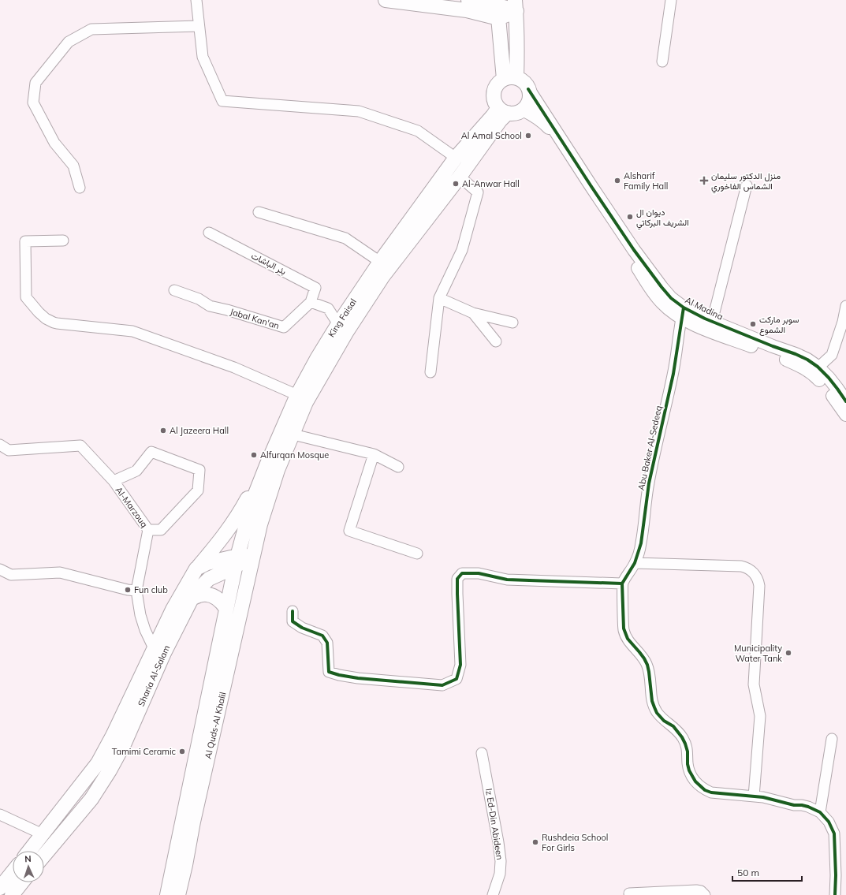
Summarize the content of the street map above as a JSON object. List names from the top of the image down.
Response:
{
  "streets": {
    "main road": ["King Faisal", "Sharia Al-Salam", "Al Quds-Al Khalil"],
    "street": [
      "بئر الباشات",
      "Al Madina",
      "Jabal Kan'an",
      "Abu Baker Al-Sedeeq",
      "Al-Marzouq",
      "Iz Ed-Din Abideen"
    ]
  },
  "crossings": [
    ["بئر الباشات", "Jabal Kan'an"],
    ["Al Madina", "Abu Baker Al-Sedeeq"],
    ["King Faisal", "Sharia Al-Salam"],
    ["King Faisal", "Al Quds-Al Khalil"],
    ["Al-Marzouq", "Sharia Al-Salam"],
    ["Sharia Al-Salam", "Al Quds-Al Khalil"]
  ],
  "places": {
    "other": [
      "Al Amal School",
      "Alsharif Family Hall",
      "Al-Anwar Hall",
      "ديوان ال الشريف البركاتي",
      "سوبر ماركت الشموع",
      "Al Jazeera Hall",
      "Alfurqan Mosque",
      "Fun club",
      "Municipality Water Tank",
      "Tamimi Ceramic",
      "Rushdeia School For Girls"
    ],
    "health": ["منزل الدكتور سليمان الشماس الفاخوري"]
  },
  "scale_bar": "50 m",
  "north": "top"
}
